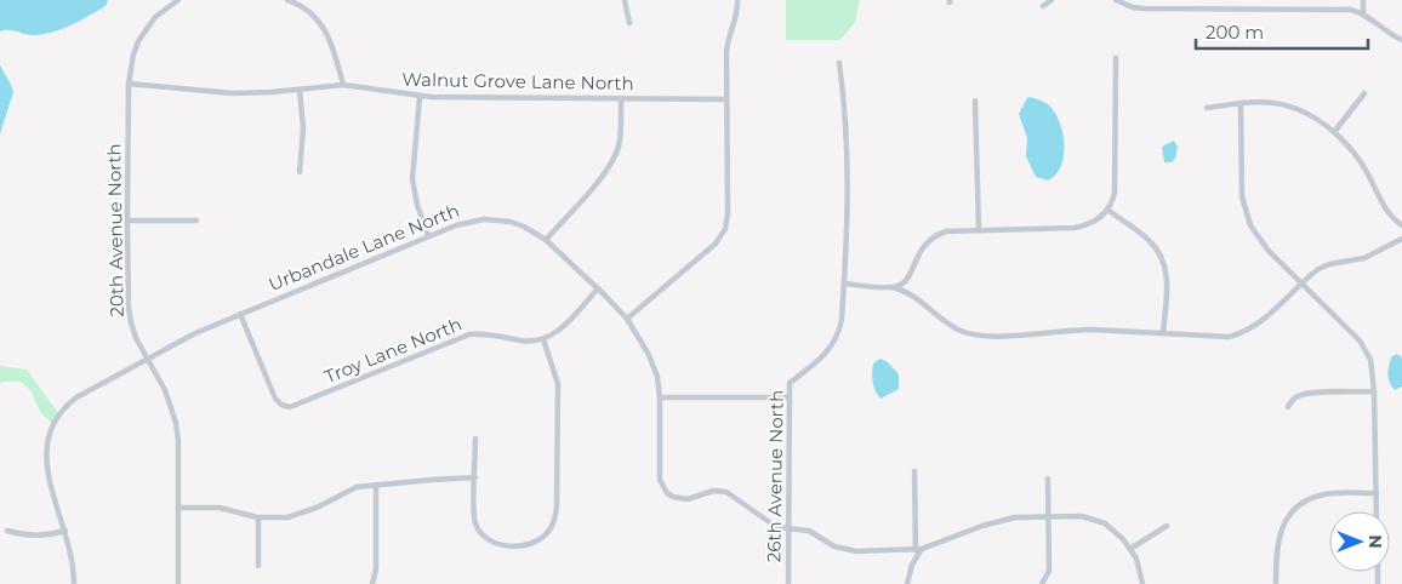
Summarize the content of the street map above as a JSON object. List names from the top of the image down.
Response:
{
  "streets": {
    "street": [
      "Walnut Grove Lane North",
      "20th Avenue North",
      "Urbandale Lane North",
      "Troy Lane North",
      "26th Avenue North"
    ]
  },
  "crossings": [
    ["Walnut Grove Lane North", "20th Avenue North"],
    ["20th Avenue North", "Urbandale Lane North"],
    ["Urbandale Lane North", "Troy Lane North"],
    ["Urbandale Lane North", "26th Avenue North"]
  ],
  "scale_bar": "200 m",
  "north": "right"
}
